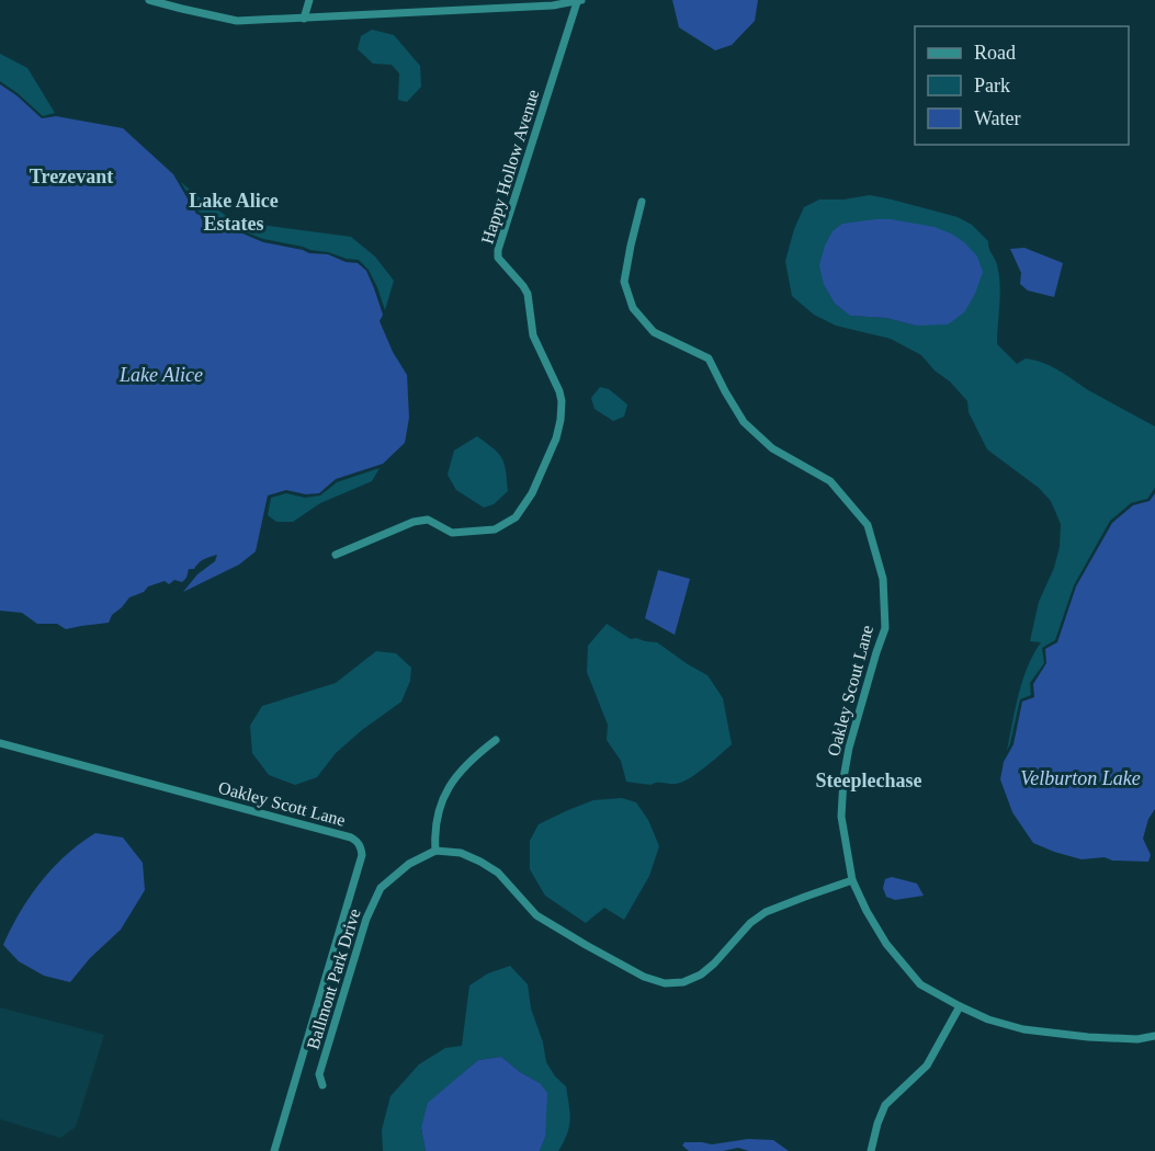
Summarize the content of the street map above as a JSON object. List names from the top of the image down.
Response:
{
  "streets": {
    "street": [
      "Happy Hollow Avenue",
      "Oakley Scout Lane",
      "Oakley Scott Lane",
      "Ballmont Park Drive"
    ]
  },
  "districts": ["Trezevant", "Lake Alice Estates", "Steeplechase"],
  "water": ["Lake Alice", "Velburton Lake"],
  "legend": ["Road", "Park", "Water"]
}
